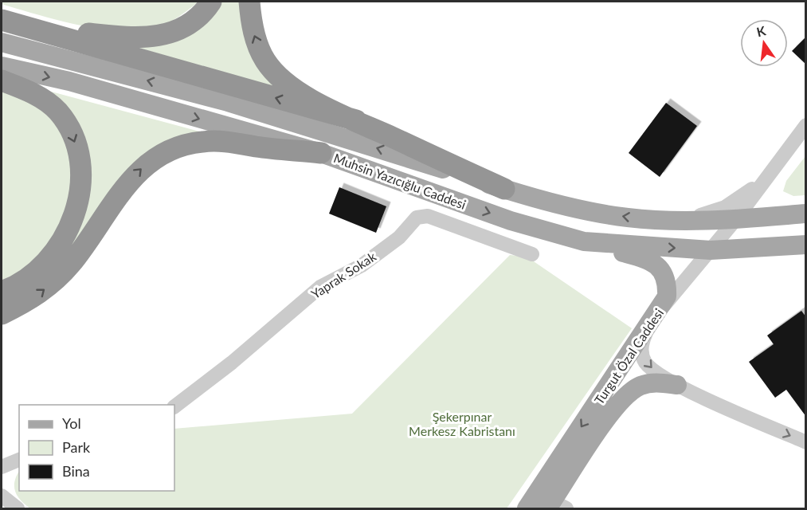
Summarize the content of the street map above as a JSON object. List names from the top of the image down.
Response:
{
  "streets": {
    "main road": ["Muhsin Yazıcığlu Caddesi", "Turgut Özal Caddesi"],
    "street": ["Yaprak Sokak"]
  },
  "crossings": [
    ["Muhsin Yazıcığlu Caddesi", "Turgut Özal Caddesi"]
  ],
  "parks": ["Şekerpınar Merkesz Kabristanı"],
  "legend": ["Yol", "Park", "Bina"],
  "north": "top"
}
